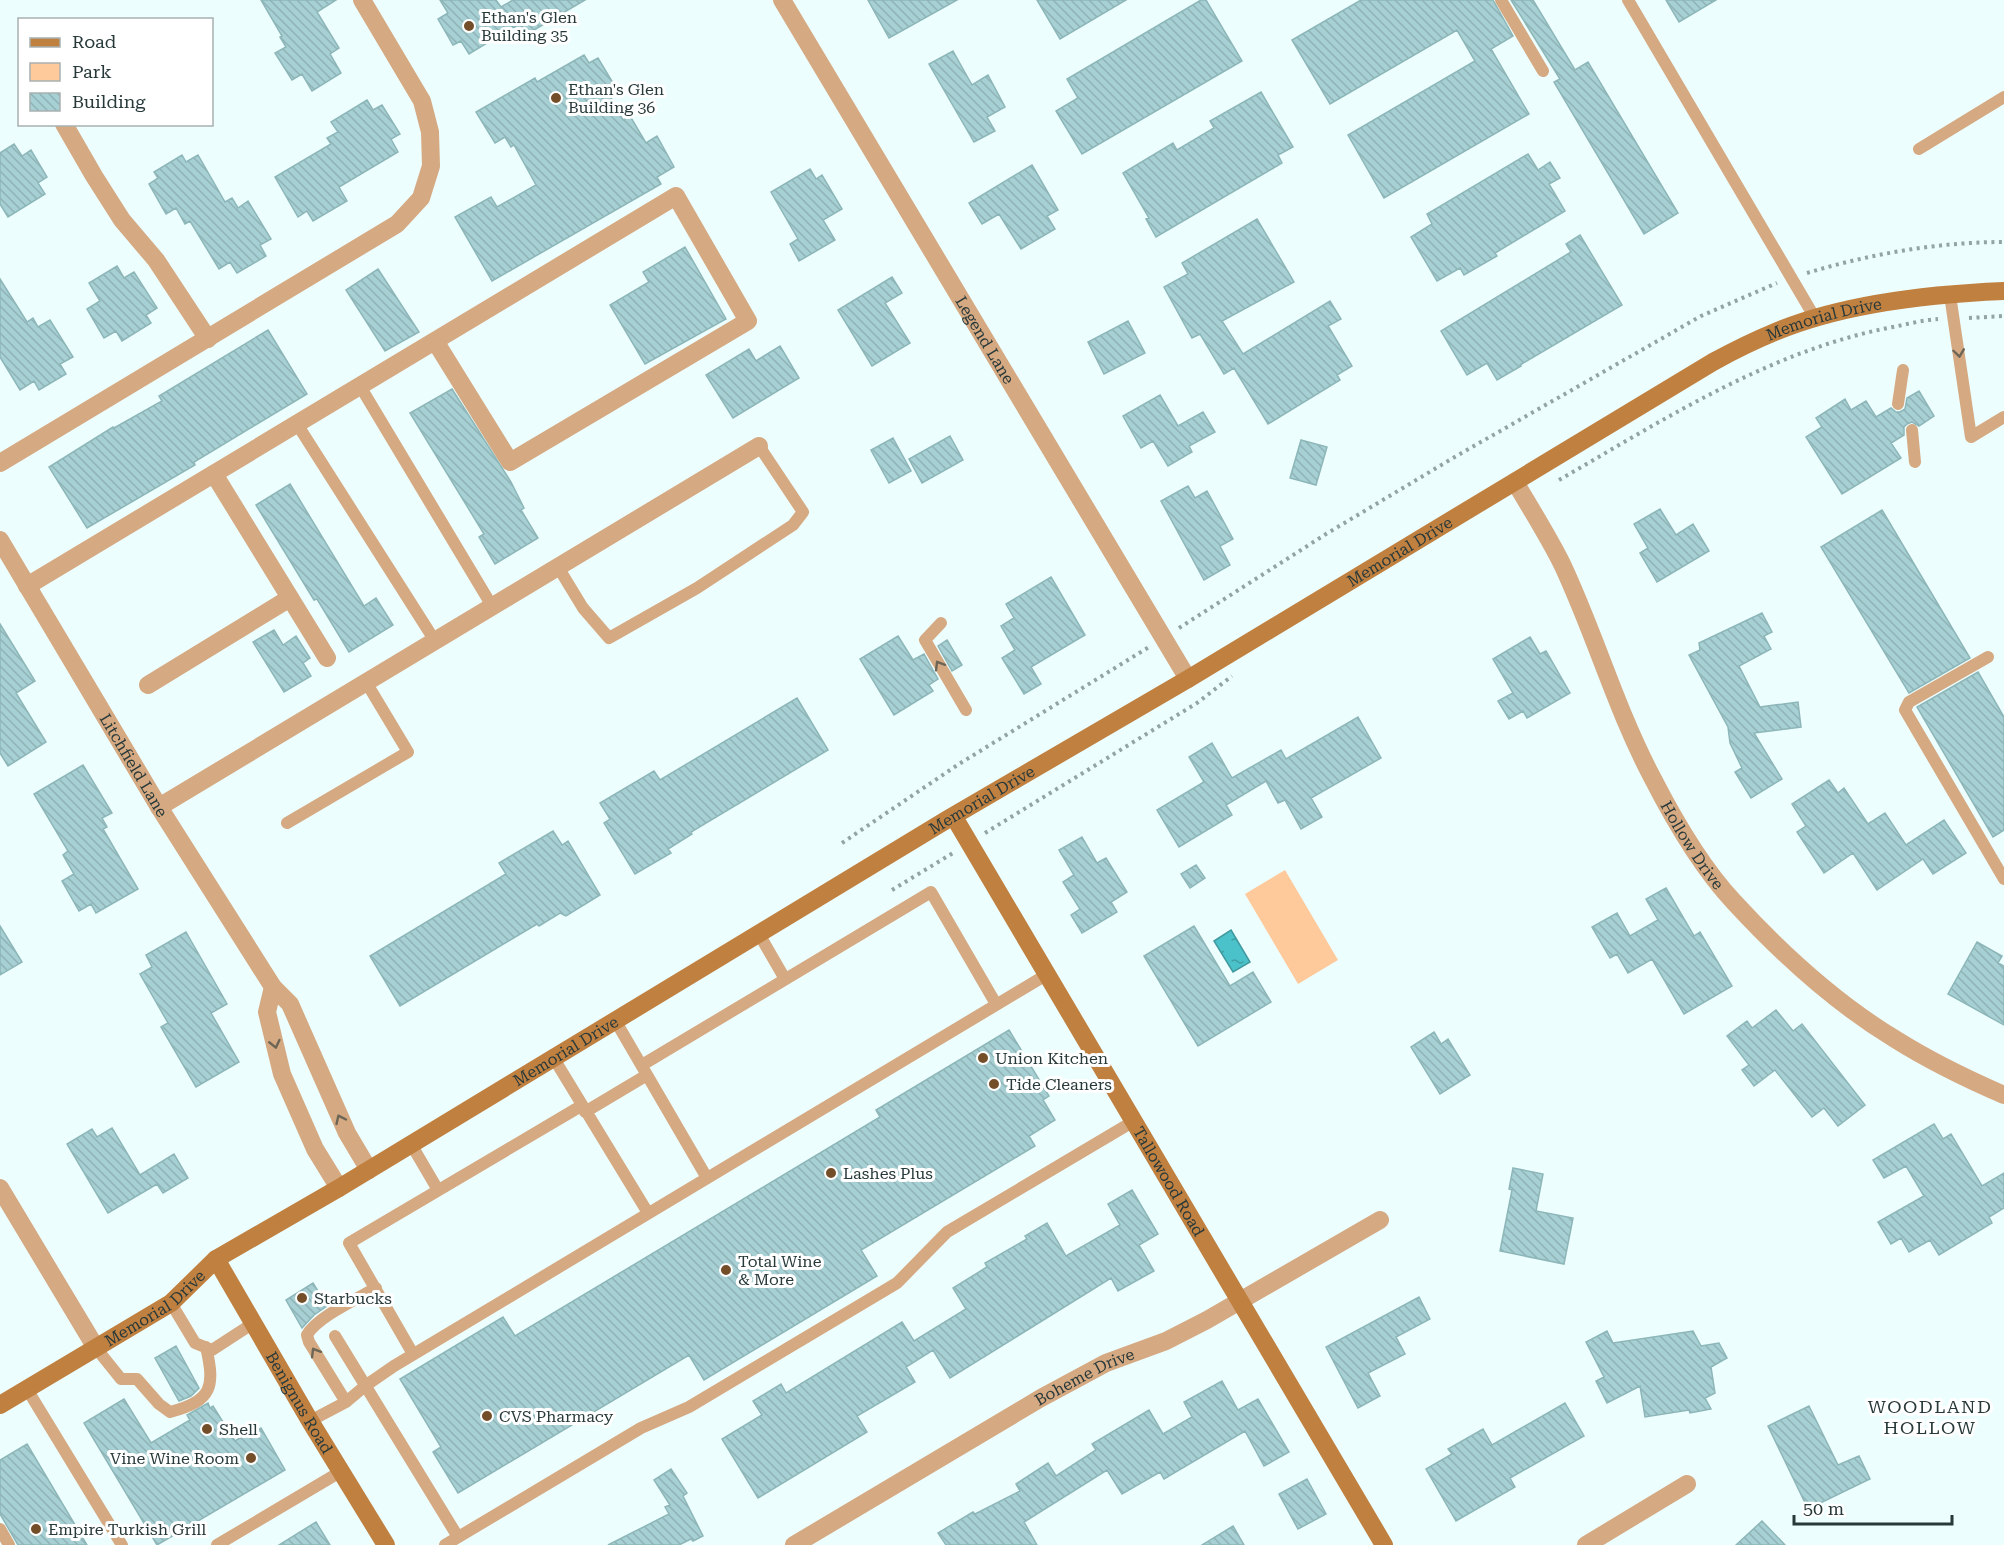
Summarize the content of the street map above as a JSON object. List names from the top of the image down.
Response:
{
  "streets": {
    "main road": ["Memorial Drive", "Tallowood Road", "Benignus Road"],
    "street": [
      "Legend Lane",
      "Litchfield Lane",
      "Hollow Drive",
      "Boheme Drive"
    ]
  },
  "crossings": [
    ["Memorial Drive", "Legend Lane"],
    ["Memorial Drive", "Litchfield Lane"],
    ["Memorial Drive", "Hollow Drive"],
    ["Memorial Drive", "Tallowood Road"],
    ["Memorial Drive", "Benignus Road"],
    ["Tallowood Road", "Boheme Drive"]
  ],
  "districts": ["WOODLAND HOLLOW"],
  "places": [
    "Ethan's Glen Building 35",
    "Ethan's Glen Building 36",
    "Union Kitchen",
    "Tide Cleaners",
    "Lashes Plus",
    "Total Wine & More",
    "Starbucks",
    "CVS Pharmacy",
    "Shell",
    "Vine Wine Room",
    "Empire Turkish Grill"
  ],
  "legend": ["Road", "Park", "Building"],
  "scale_bar": "50 m"
}
